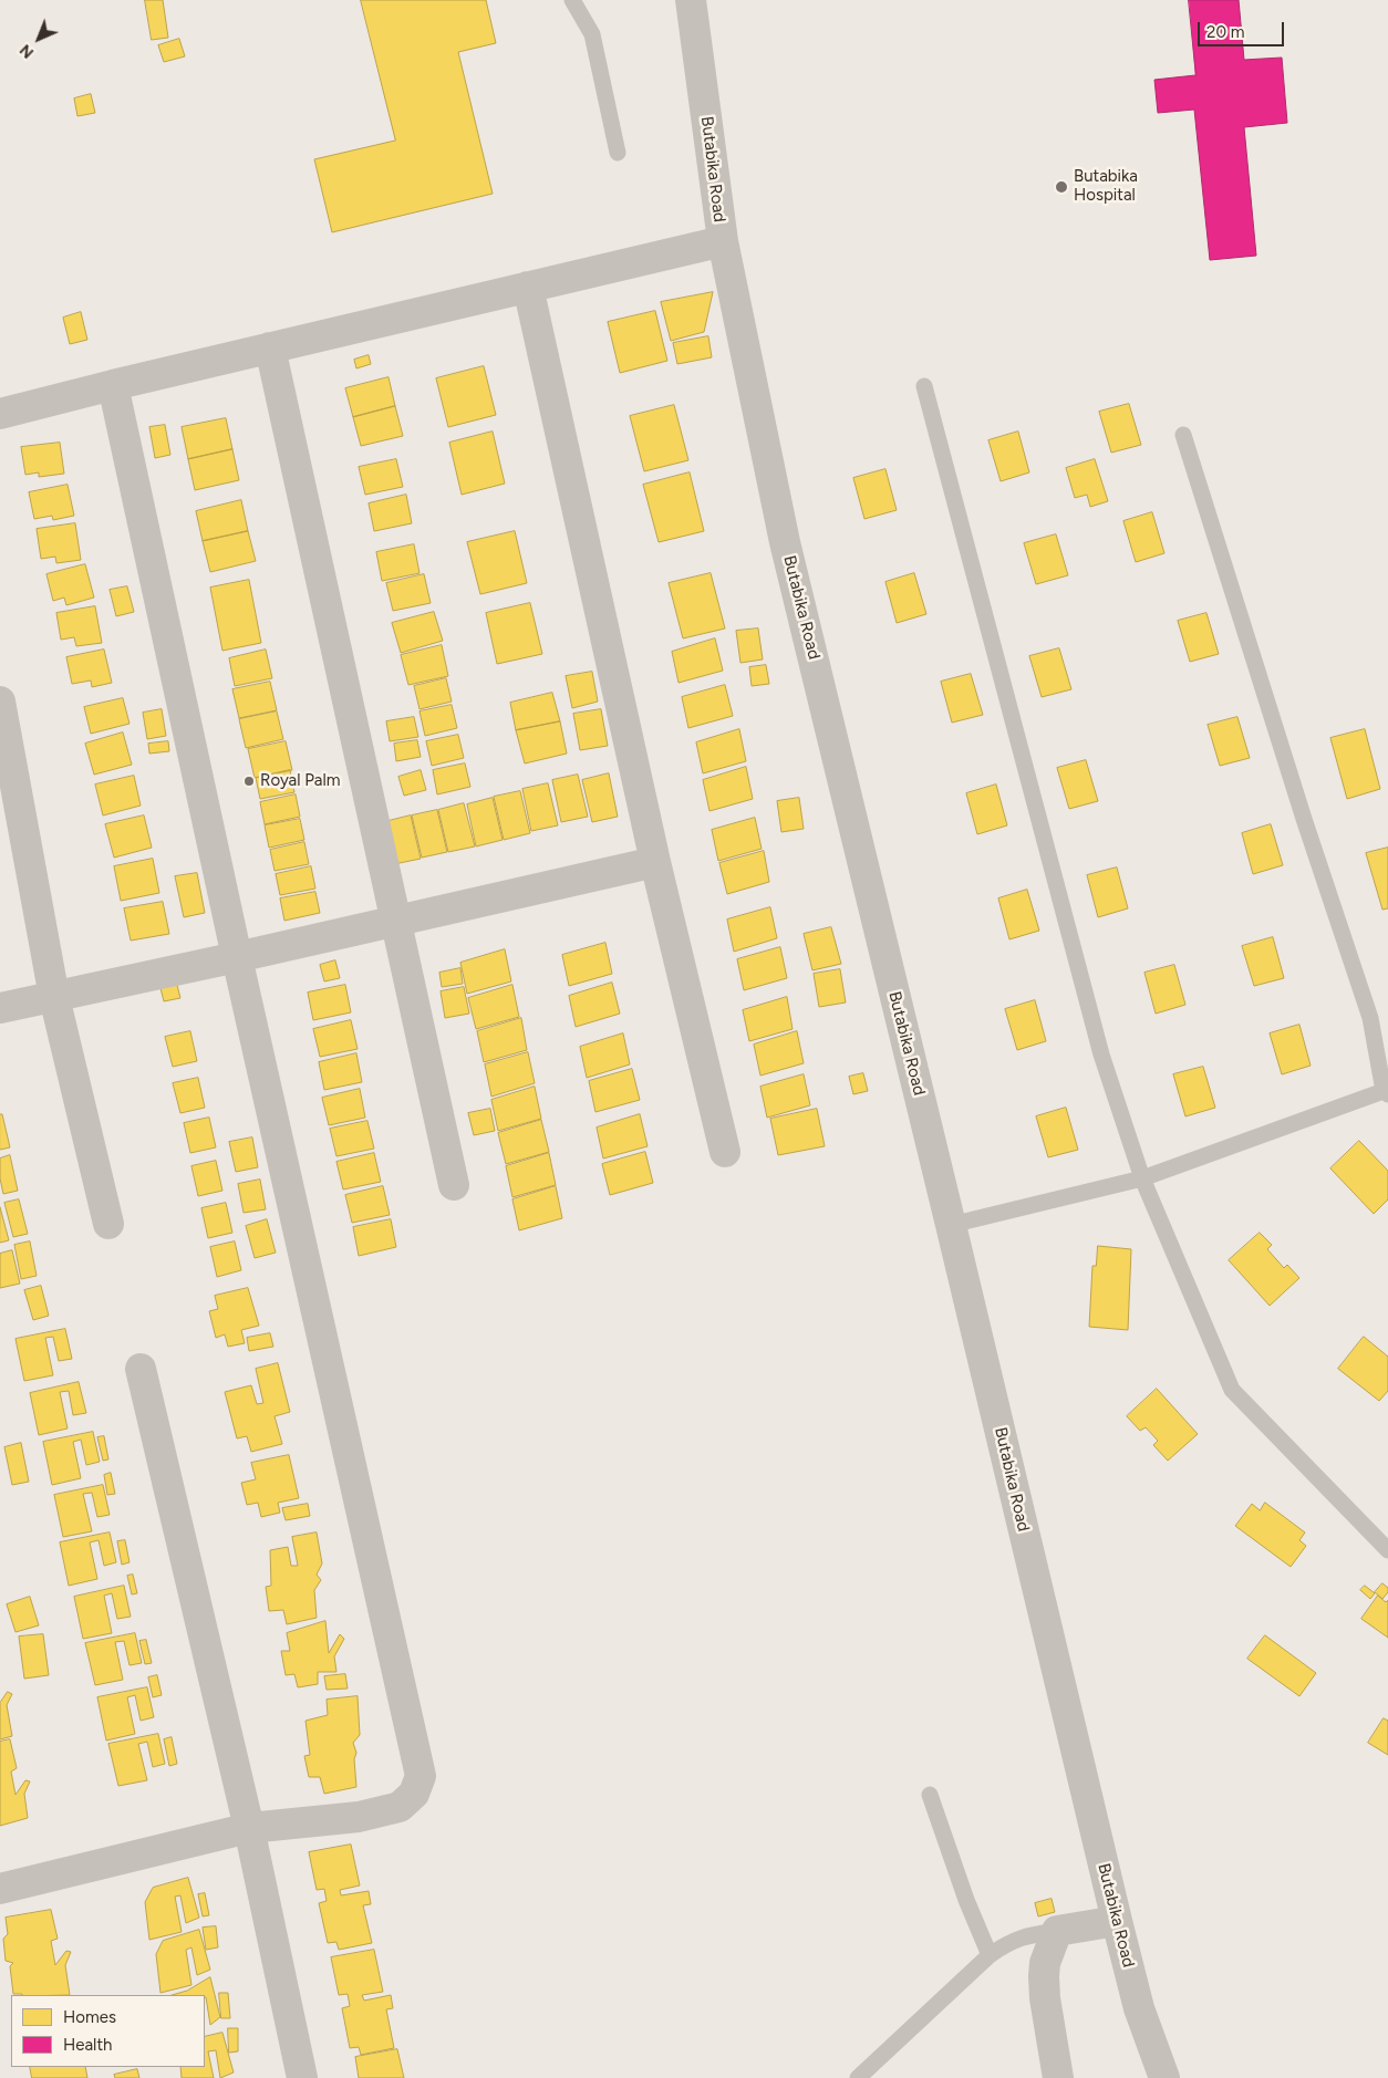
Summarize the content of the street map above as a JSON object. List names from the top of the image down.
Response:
{
  "streets": {
    "street": ["Butabika Road"]
  },
  "places": ["Butabika Hospital", "Royal Palm"],
  "legend": ["Homes", "Health"],
  "scale_bar": "20 m",
  "north": "bottom left"
}
